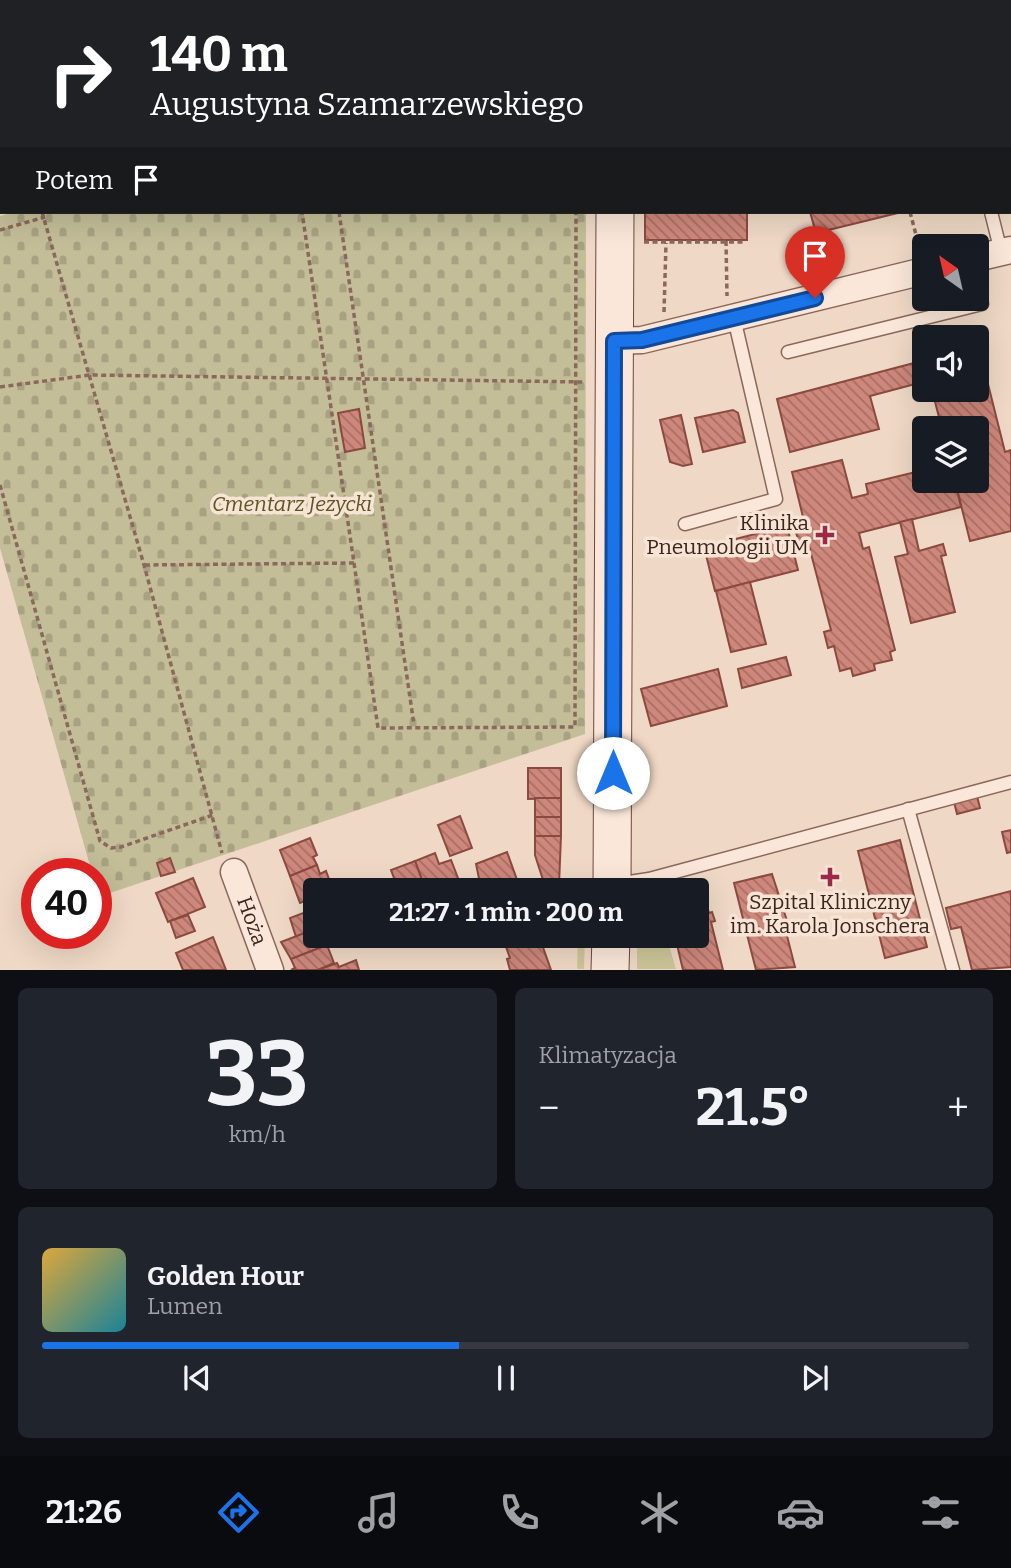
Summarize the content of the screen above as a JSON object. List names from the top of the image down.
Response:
{
  "streets": {
    "street": ["Hoża"]
  },
  "parks": ["Cmentarz Jeżycki"],
  "places": {
    "health": ["Klinika Pneumologii UM", "Szpital Kliniczny im. Karola Jonschera"]
  },
  "north": "top left",
  "page": {
    "turn": ["140 m", "Augustyna Szamarzewskiego"],
    "then": "Potem",
    "limit": "40",
    "trip": "21:27 · 1 min · 200 m",
    "tile": [
      ["33", "km/h"],
      "Klimatyzacja"
    ],
    "heat": ["−", "21.5°", "+"],
    "song": ["Golden Hour", "Lumen"],
    "tabs": "21:26"
  }
}
